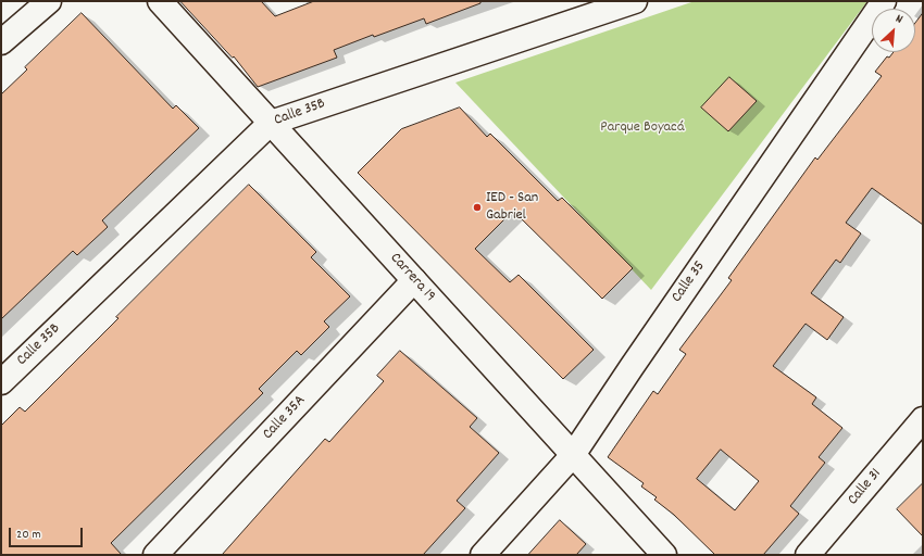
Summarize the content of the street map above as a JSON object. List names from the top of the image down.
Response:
{
  "streets": {
    "street": [
      "Calle 35B",
      "Carrera 19",
      "Calle 35",
      "Calle 35A",
      "Calle 31"
    ]
  },
  "crossings": [
    ["Calle 35B", "Carrera 19"],
    ["Carrera 19", "Calle 35"],
    ["Carrera 19", "Calle 35A"]
  ],
  "parks": ["Parque Boyacá"],
  "places": ["IED - San Gabriel"],
  "scale_bar": "20 m",
  "north": "top right"
}
